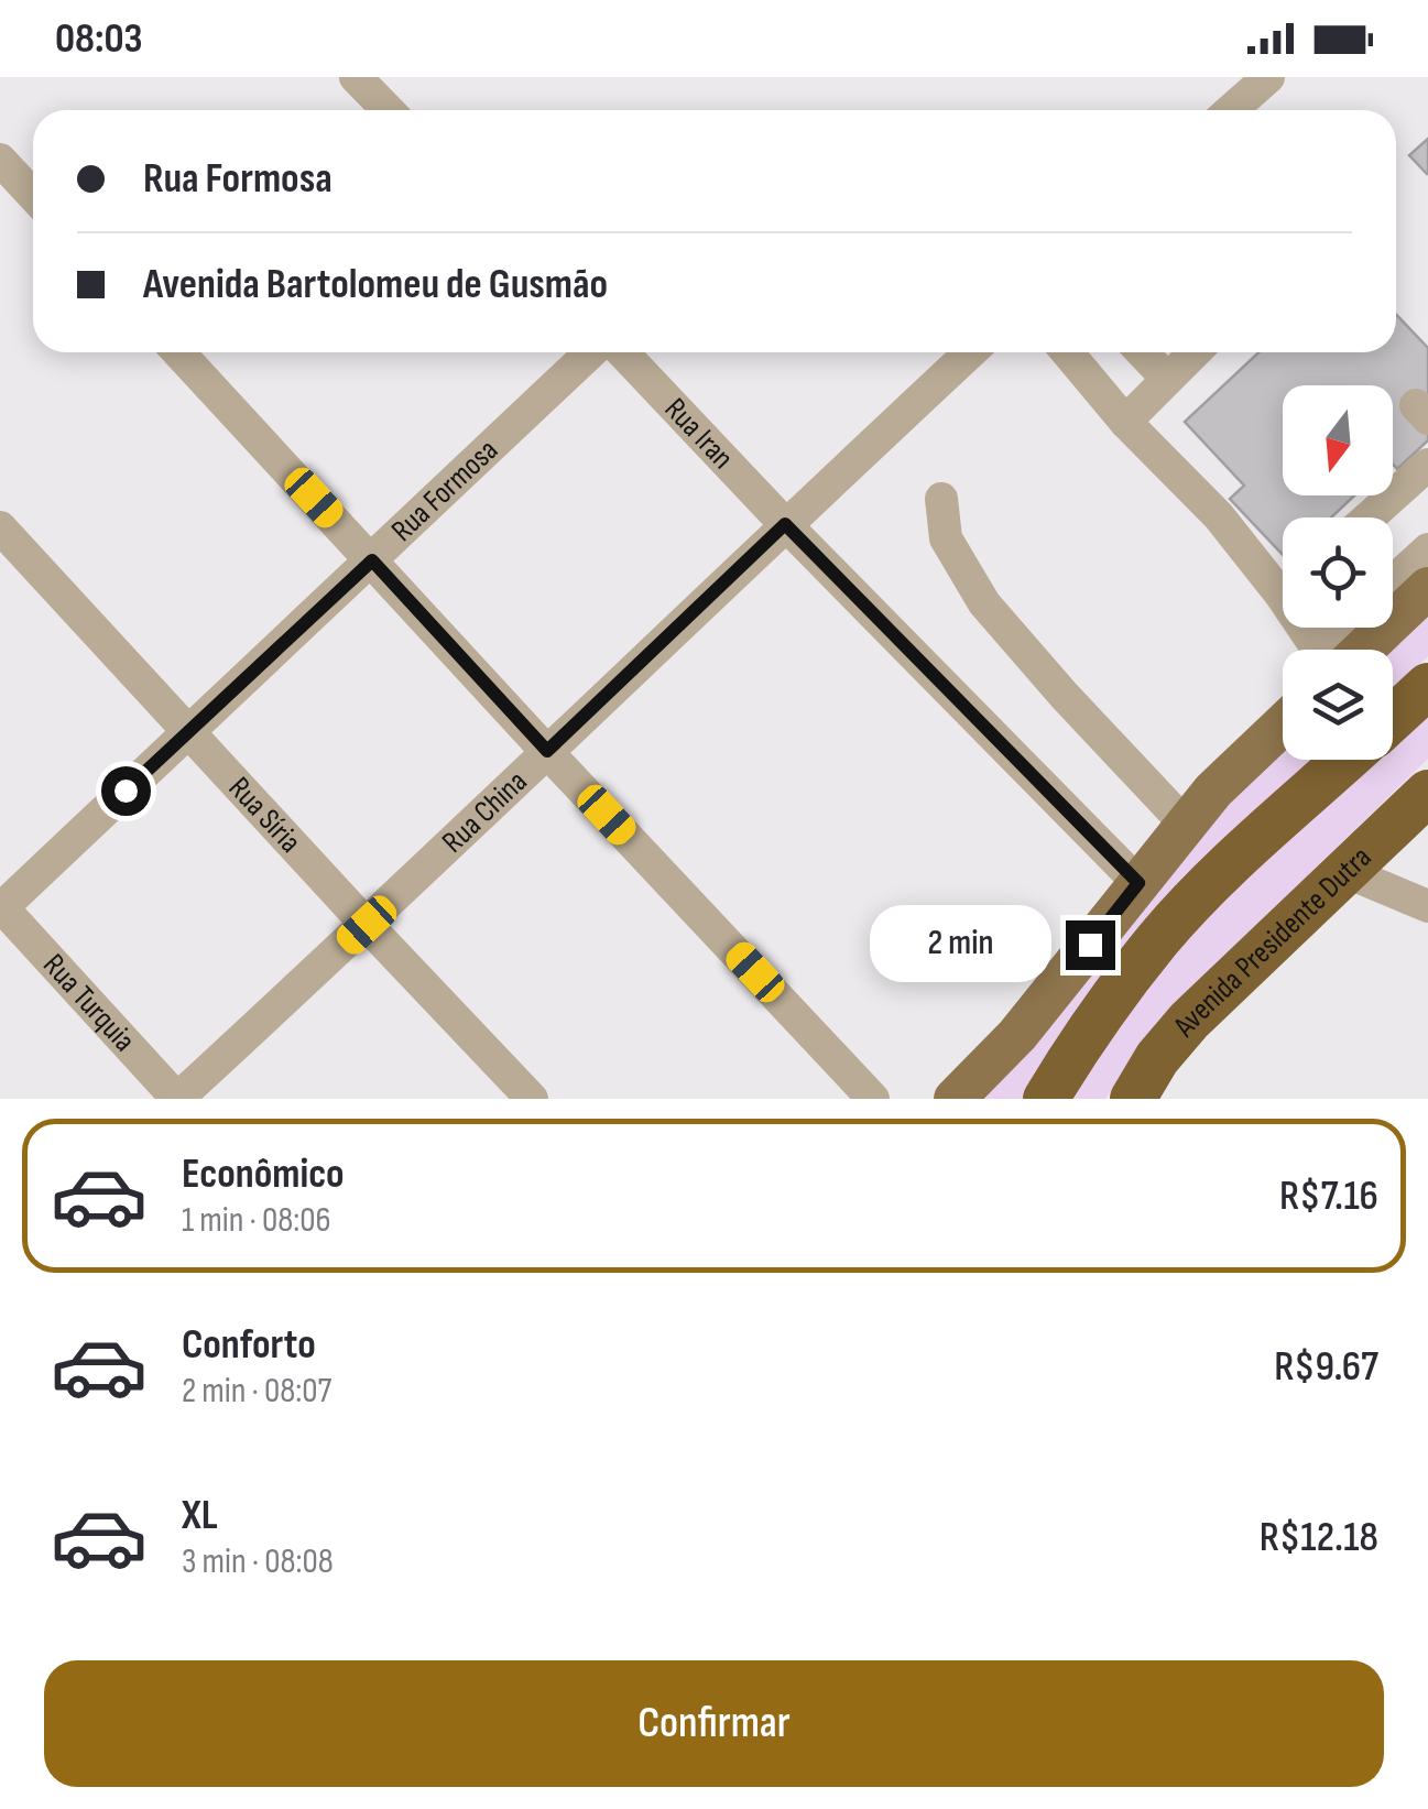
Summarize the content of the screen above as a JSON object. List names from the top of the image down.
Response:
{
  "streets": {
    "highway": ["Avenida Presidente Dutra"],
    "street": [
      "Rua Iran",
      "Rua Formosa",
      "Rua China",
      "Rua Síria",
      "Rua Turquia"
    ]
  },
  "crossings": [
    ["Rua Iran", "Rua China"],
    ["Rua Formosa", "Rua Síria"],
    ["Rua Formosa", "Rua Turquia"],
    ["Rua China", "Rua Síria"],
    ["Rua China", "Rua Turquia"]
  ],
  "north": "bottom",
  "page": {
    "status": "08:03",
    "banner": ["Rua Formosa", "Avenida Bartolomeu de Gusmão"],
    "bubble": "2 min",
    "list": [
      {
        "name": "Econômico",
        "note": "1 min · 08:06",
        "value": "R$7.16"
      },
      {
        "name": "Conforto",
        "note": "2 min · 08:07",
        "value": "R$9.67"
      },
      {
        "name": "XL",
        "note": "3 min · 08:08",
        "value": "R$12.18"
      }
    ],
    "buttons": "Confirmar"
  }
}
